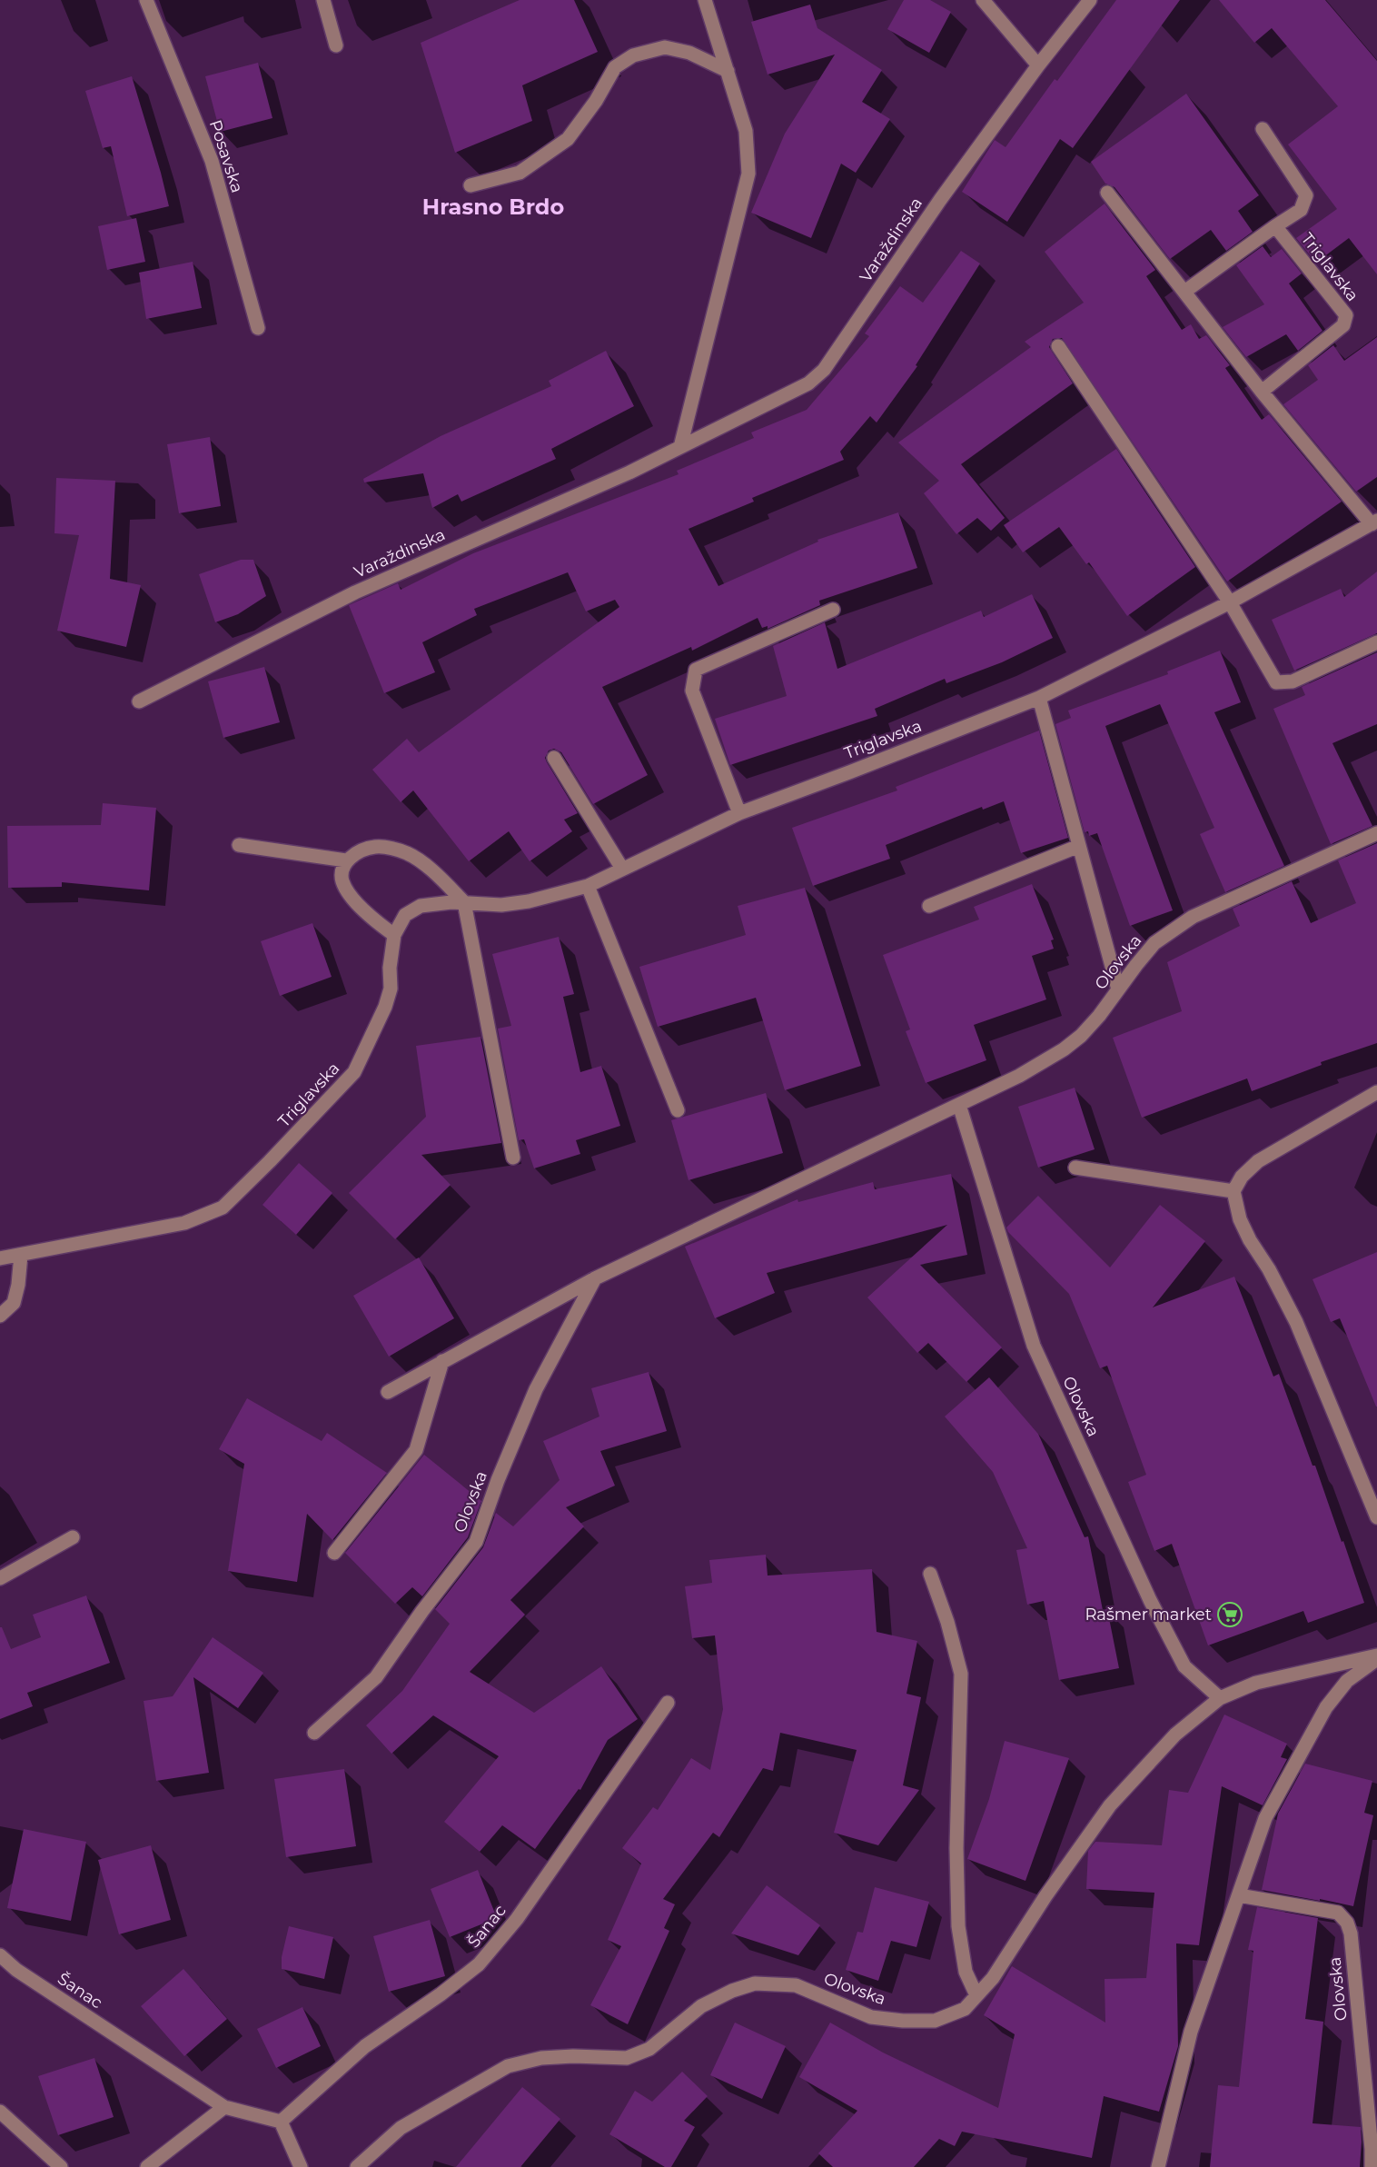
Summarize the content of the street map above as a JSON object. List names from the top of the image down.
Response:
{
  "streets": {
    "street": [
      "Posavska",
      "Varaždinska",
      "Triglavska",
      "Olovska",
      "Šanac"
    ]
  },
  "districts": ["Hrasno Brdo"],
  "places": {
    "supermarket": ["Rašmer market"]
  }
}
